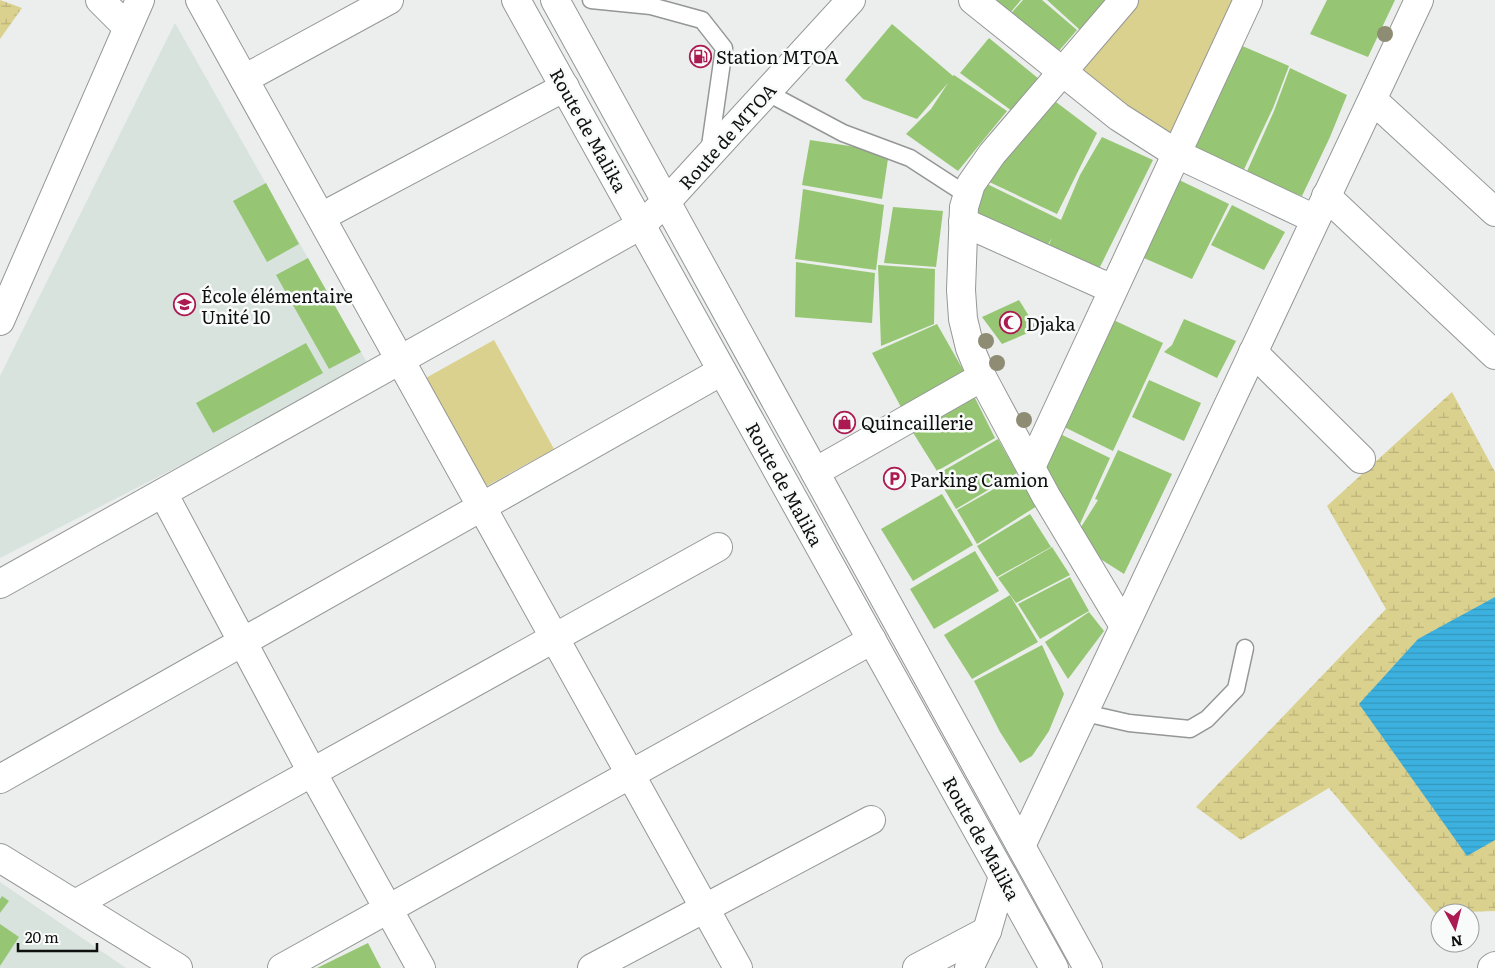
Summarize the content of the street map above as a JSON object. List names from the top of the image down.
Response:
{
  "streets": {
    "street": ["Route de Malika", "Route de MTOA"]
  },
  "crossings": [
    ["Route de Malika", "Route de MTOA"]
  ],
  "places": {
    "fuel station": ["Station MTOA"],
    "school or university": ["École élémentaire Unité 10"],
    "mosque": ["Djaka"],
    "shop": ["Quincaillerie"],
    "parking": ["Parking Camion"]
  },
  "scale_bar": "20 m",
  "north": "bottom"
}
